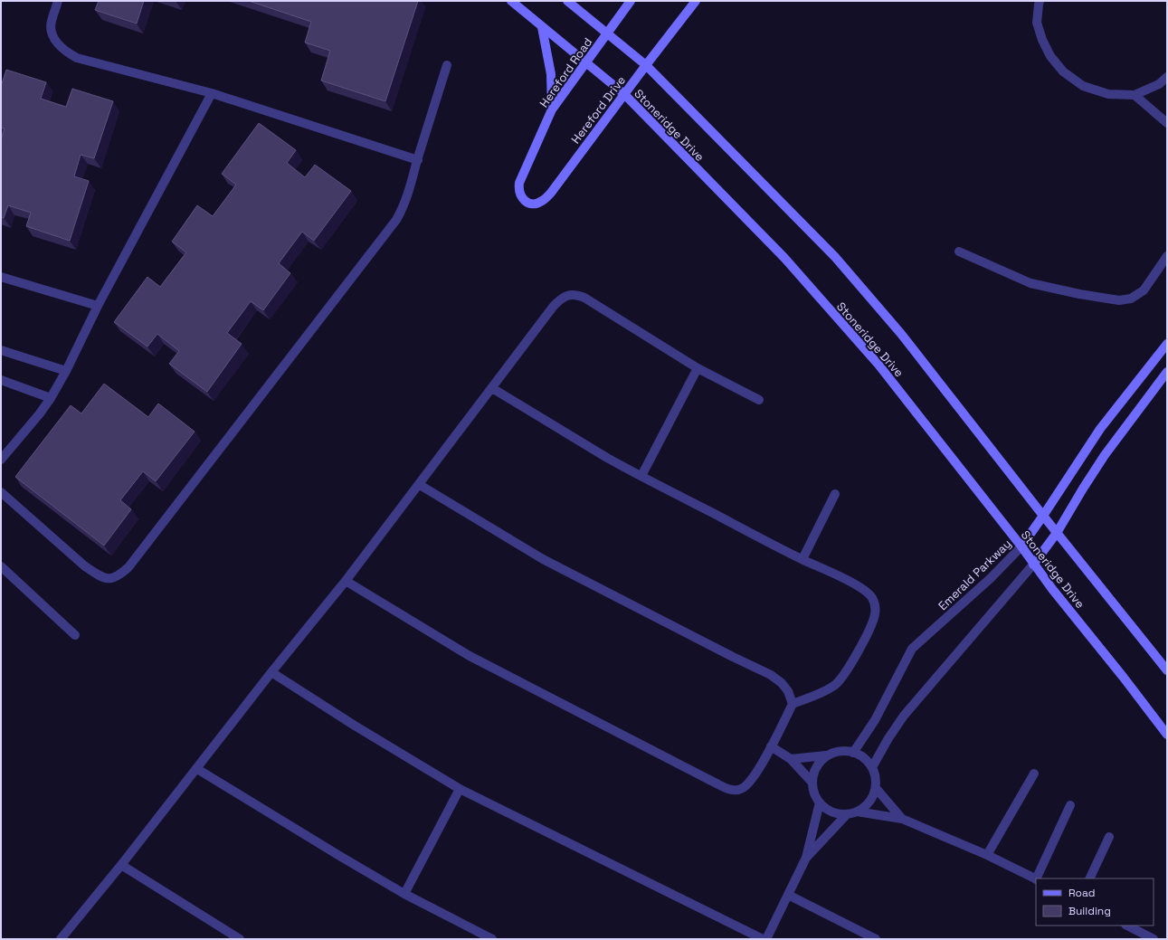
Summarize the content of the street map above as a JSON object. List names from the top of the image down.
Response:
{
  "streets": {
    "street": [
      "Hereford Road",
      "Hereford Drive",
      "Stoneridge Drive",
      "Emerald Parkway"
    ]
  },
  "crossings": [
    ["Hereford Road", "Hereford Drive"],
    ["Hereford Road", "Stoneridge Drive"],
    ["Hereford Drive", "Stoneridge Drive"],
    ["Stoneridge Drive", "Emerald Parkway"]
  ],
  "legend": ["Road", "Building"]
}
